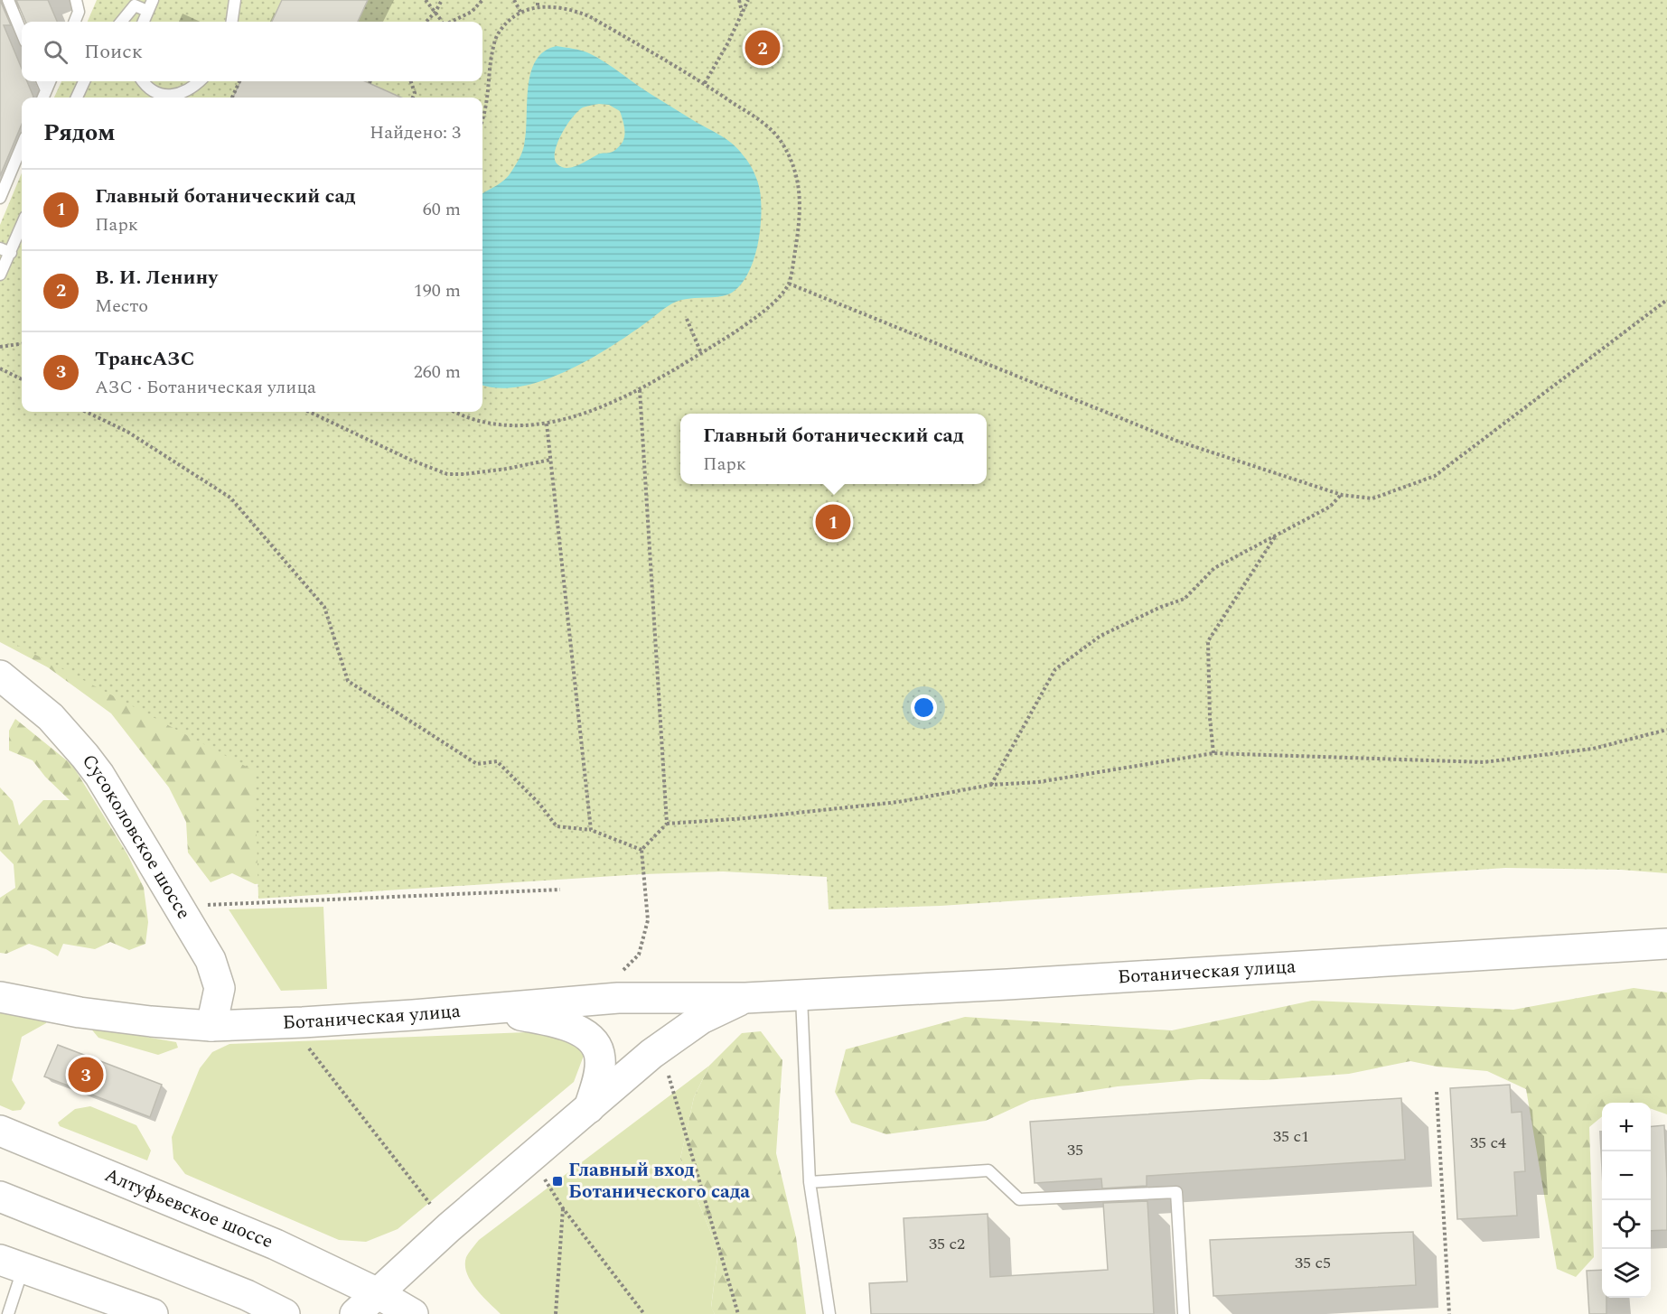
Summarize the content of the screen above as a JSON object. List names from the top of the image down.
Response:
{
  "streets": {
    "main road": ["Сусоколовское шоссе", "Ботаническая улица", "Алтуфьевское шоссе"]
  },
  "crossings": [
    ["Сусоколовское шоссе", "Ботаническая улица"],
    ["Ботаническая улица", "Алтуфьевское шоссе"]
  ],
  "places": {
    "transit": ["Главный вход Ботанического сада"]
  },
  "house_numbers": [
    "35 с1",
    "35 с4",
    "35",
    "35 с2",
    "35 с5"
  ],
  "page": {
    "search": "Поиск",
    "pins": ["2", "1", "3"],
    "heading": ["Рядом", "Найдено: 3"],
    "list": [
      {
        "mark": "1",
        "name": "Главный ботанический сад",
        "note": "Парк",
        "value": "60 m"
      },
      {
        "mark": "2",
        "name": "В. И. Ленину",
        "note": "Место",
        "value": "190 m"
      },
      {
        "mark": "3",
        "name": "ТрансАЗС",
        "note": "АЗС · Ботаническая улица",
        "value": "260 m"
      }
    ],
    "popup": ["Главный ботанический сад", "Парк"],
    "map_buttons": ["+", "−"]
  }
}
